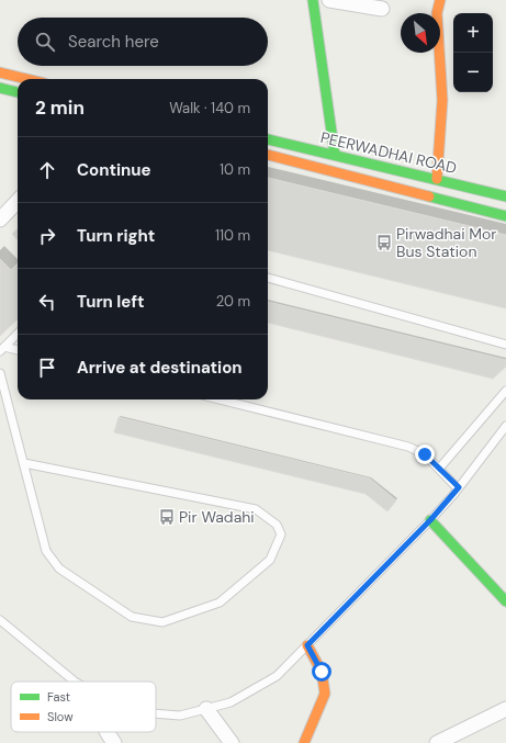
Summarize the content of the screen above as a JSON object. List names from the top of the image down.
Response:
{
  "streets": {
    "main road": ["PEERWADHAI ROAD"]
  },
  "places": {
    "bus stop": ["Pirwadhai Mor Bus Station", "Pir Wadahi"]
  },
  "legend": ["Fast", "Slow"],
  "north": "bottom right",
  "page": {
    "map_buttons": ["+", "−"],
    "search": "Search here",
    "heading": ["2 min", "Walk · 140 m"],
    "list": [
      ["Continue", "10 m"],
      ["Turn right", "110 m"],
      ["Turn left", "20 m"],
      "Arrive at destination"
    ]
  }
}
